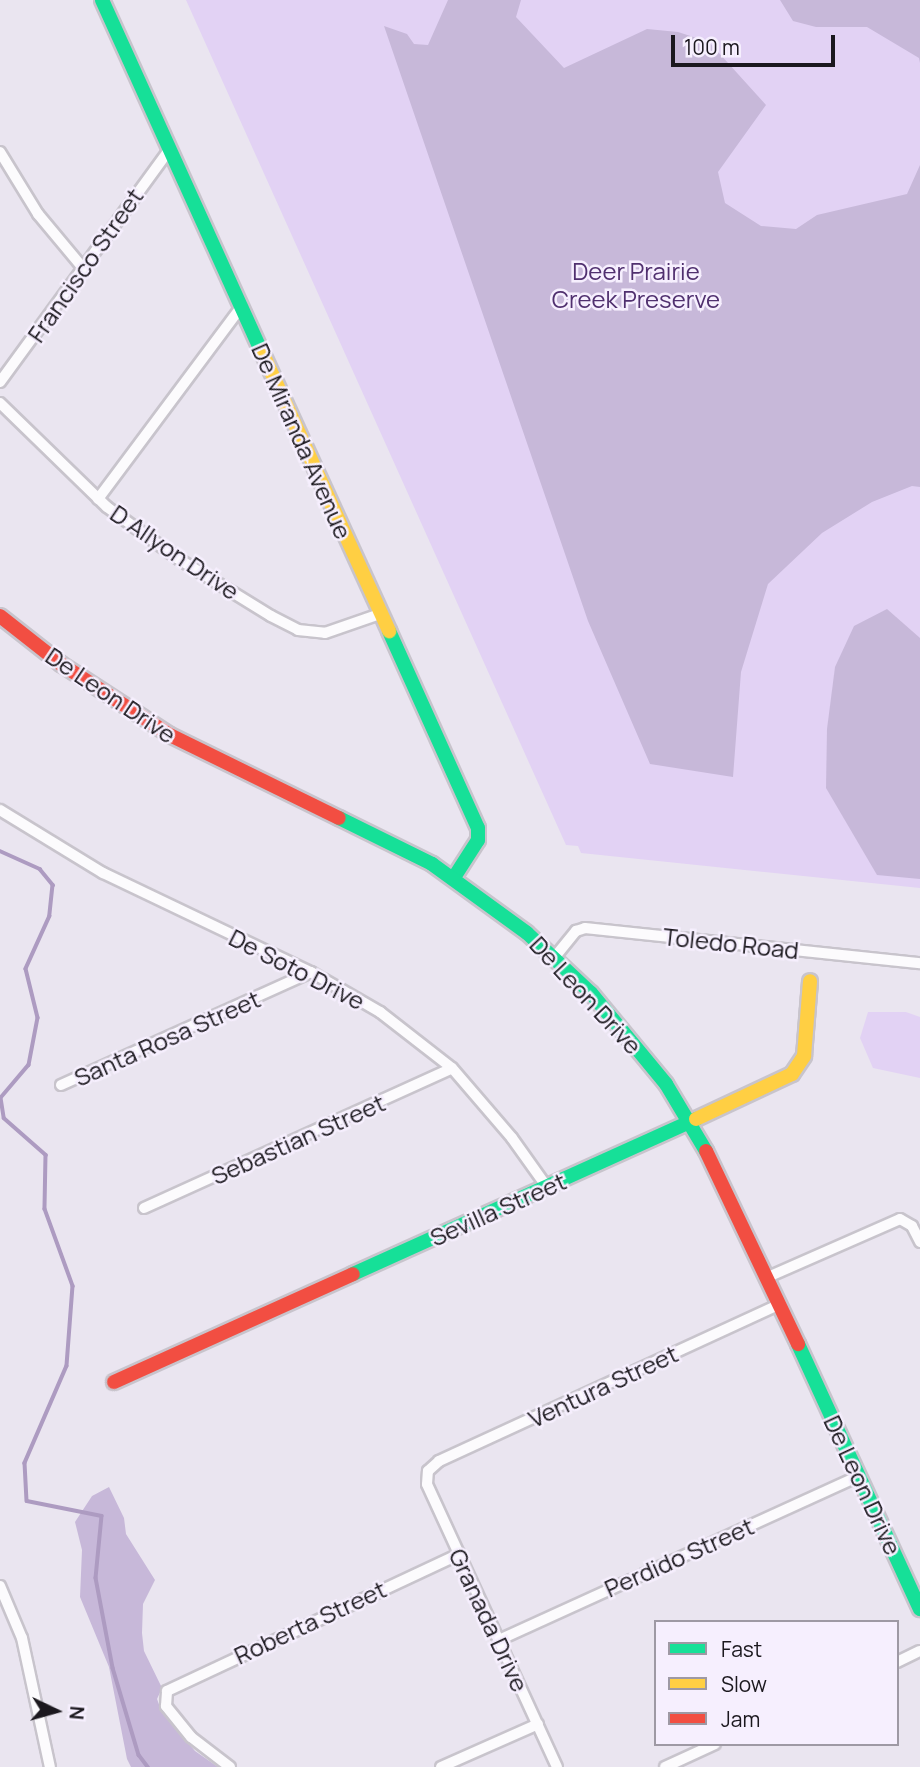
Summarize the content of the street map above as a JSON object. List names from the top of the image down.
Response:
{
  "streets": {
    "street": [
      "Francisco Street",
      "De Miranda Avenue",
      "D Allyon Drive",
      "De Leon Drive",
      "Toledo Road",
      "De Soto Drive",
      "Santa Rosa Street",
      "Sebastian Street",
      "Sevilla Street",
      "Ventura Street",
      "Perdido Street",
      "Granada Drive",
      "Roberta Street"
    ]
  },
  "crossings": [
    ["Francisco Street", "De Miranda Avenue"],
    ["De Miranda Avenue", "D Allyon Drive"],
    ["De Miranda Avenue", "De Leon Drive"],
    ["De Leon Drive", "Toledo Road"],
    ["De Leon Drive", "Sevilla Street"],
    ["De Leon Drive", "Ventura Street"],
    ["De Leon Drive", "Perdido Street"],
    ["De Soto Drive", "Santa Rosa Street"],
    ["De Soto Drive", "Sebastian Street"],
    ["De Soto Drive", "Sevilla Street"],
    ["Ventura Street", "Granada Drive"],
    ["Perdido Street", "Granada Drive"],
    ["Granada Drive", "Roberta Street"]
  ],
  "parks": ["Deer Prairie Creek Preserve"],
  "legend": ["Fast", "Slow", "Jam"],
  "scale_bar": "100 m",
  "north": "right"
}
